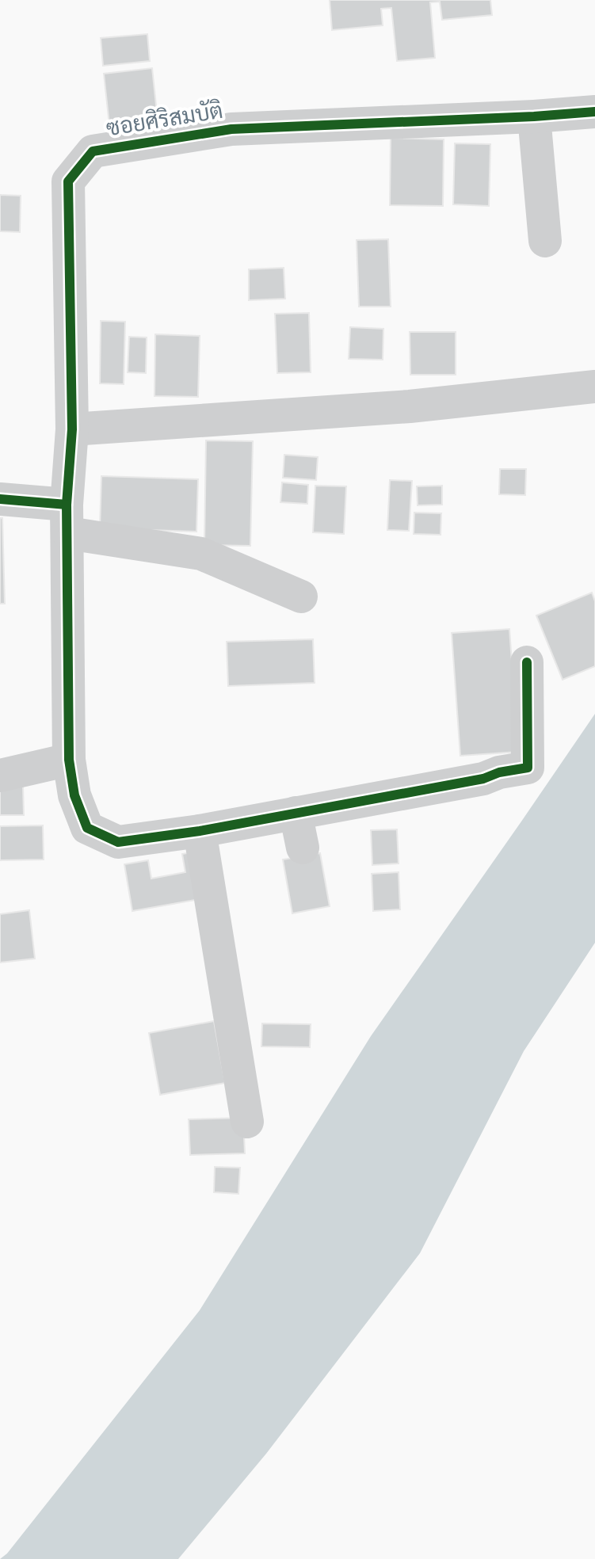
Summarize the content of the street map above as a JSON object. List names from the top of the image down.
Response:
{
  "streets": {
    "street": ["ซอยศิริสมบัติ"]
  }
}
